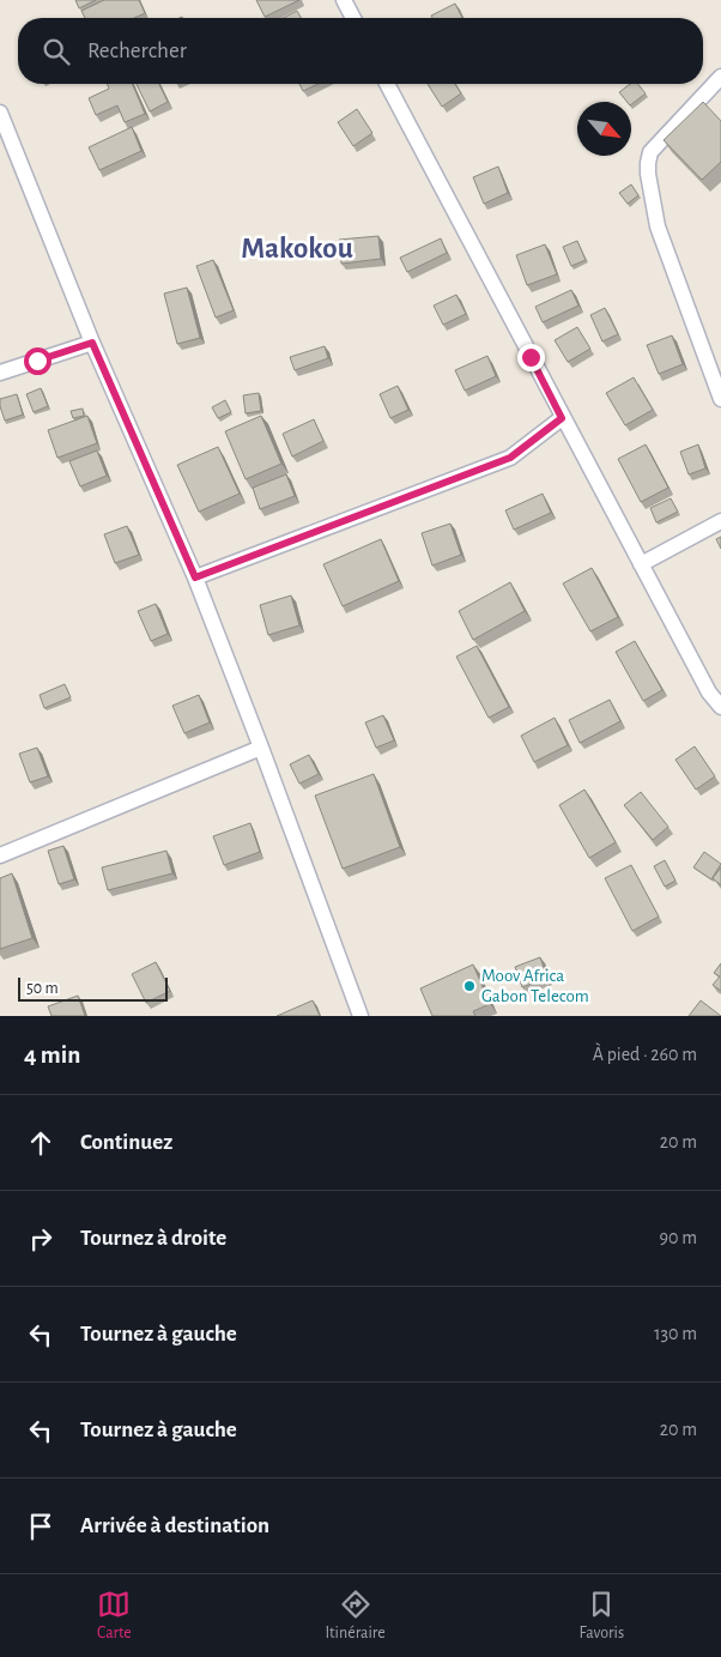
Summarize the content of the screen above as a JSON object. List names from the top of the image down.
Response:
{
  "districts": ["Makokou"],
  "places": ["Moov Africa Gabon Telecom"],
  "scale_bar": "50 m",
  "north": "bottom right",
  "page": {
    "search": "Rechercher",
    "scale": "50 m",
    "heading": ["4 min", "À pied · 260 m"],
    "list": [
      ["Continuez", "20 m"],
      ["Tournez à droite", "90 m"],
      ["Tournez à gauche", "130 m"],
      ["Tournez à gauche", "20 m"],
      "Arrivée à destination"
    ],
    "nav": ["Carte", "Itinéraire", "Favoris"]
  }
}
